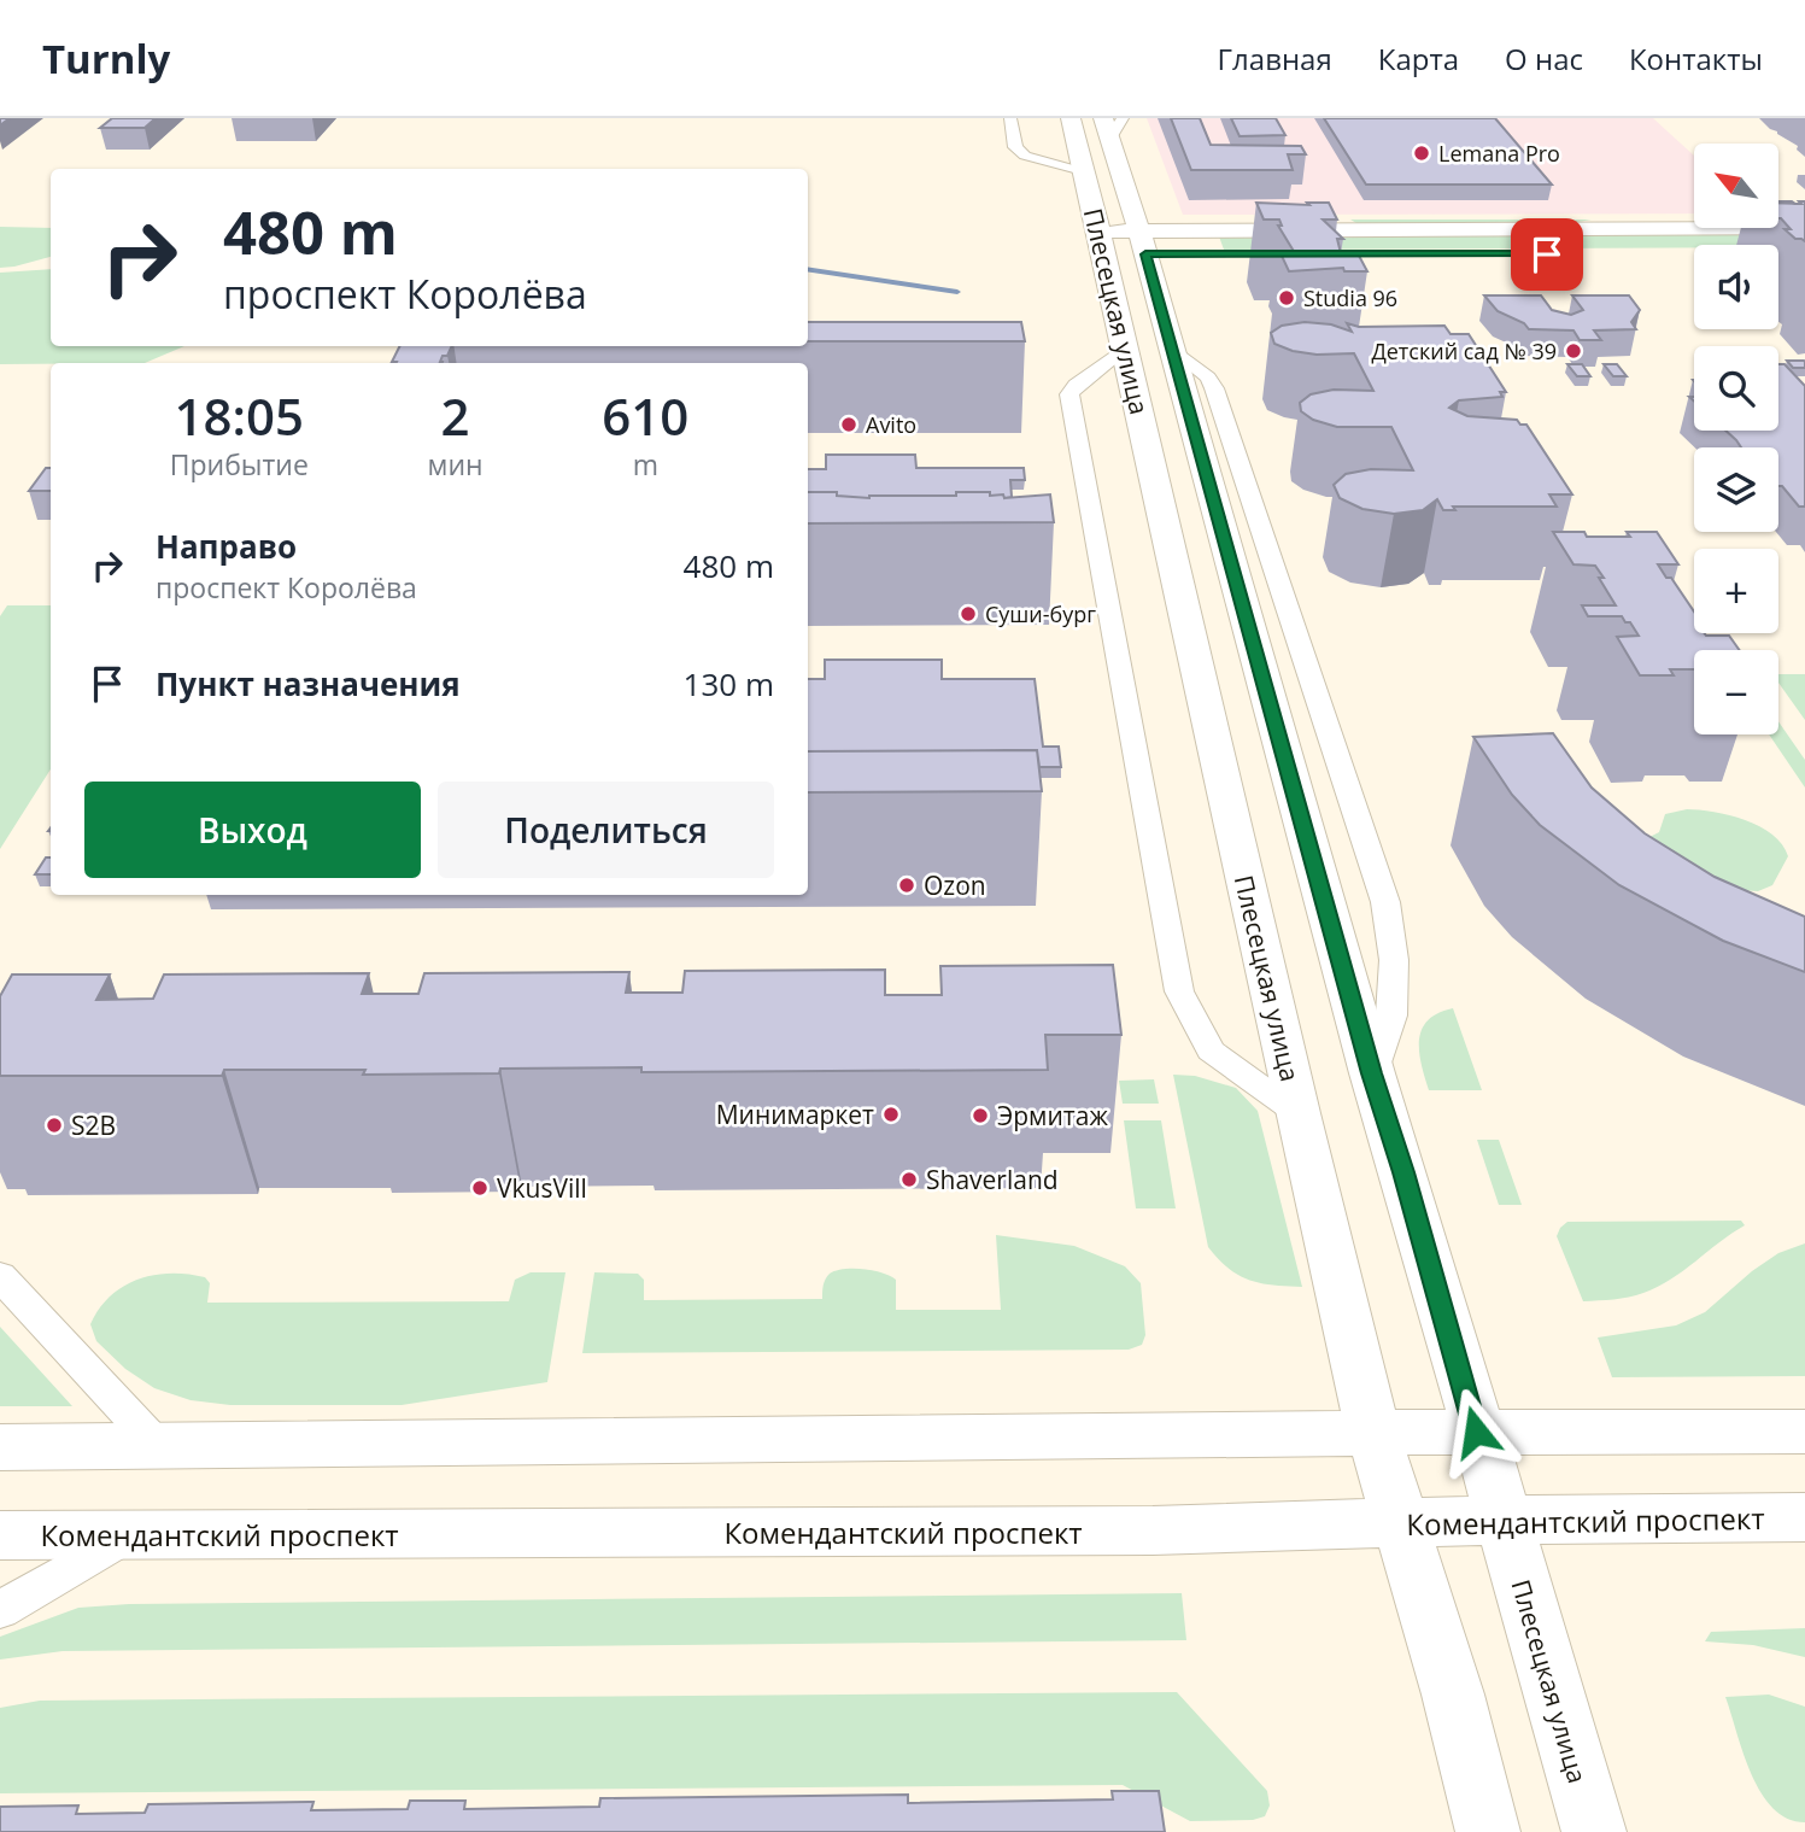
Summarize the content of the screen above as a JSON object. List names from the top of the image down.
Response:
{
  "streets": {
    "main road": ["Плесецкая улица", "Комендантский проспект"]
  },
  "crossings": [
    ["Плесецкая улица", "Комендантский проспект"]
  ],
  "places": [
    "Lemana Pro",
    "Studia 96",
    "Детский сад № 39",
    "Avito",
    "Суши-бург",
    "Ozon",
    "Минимаркет",
    "Эрмитаж",
    "S2B",
    "Shaverland",
    "VkusVill"
  ],
  "north": "top left",
  "page": {
    "header": "Turnly",
    "nav": [
      "Главная",
      "Карта",
      "О нас",
      "Контакты"
    ],
    "map_buttons": ["+", "−"],
    "turn": ["480 m", "проспект Королёва"],
    "eta": [
      "18:05",
      "Прибытие",
      "2",
      "мин",
      "610",
      "m"
    ],
    "list": [
      {
        "name": "Направо",
        "note": "проспект Королёва",
        "value": "480 m"
      },
      {
        "name": "Пункт назначения",
        "value": "130 m"
      }
    ],
    "buttons": ["Выход", "Поделиться"]
  }
}
